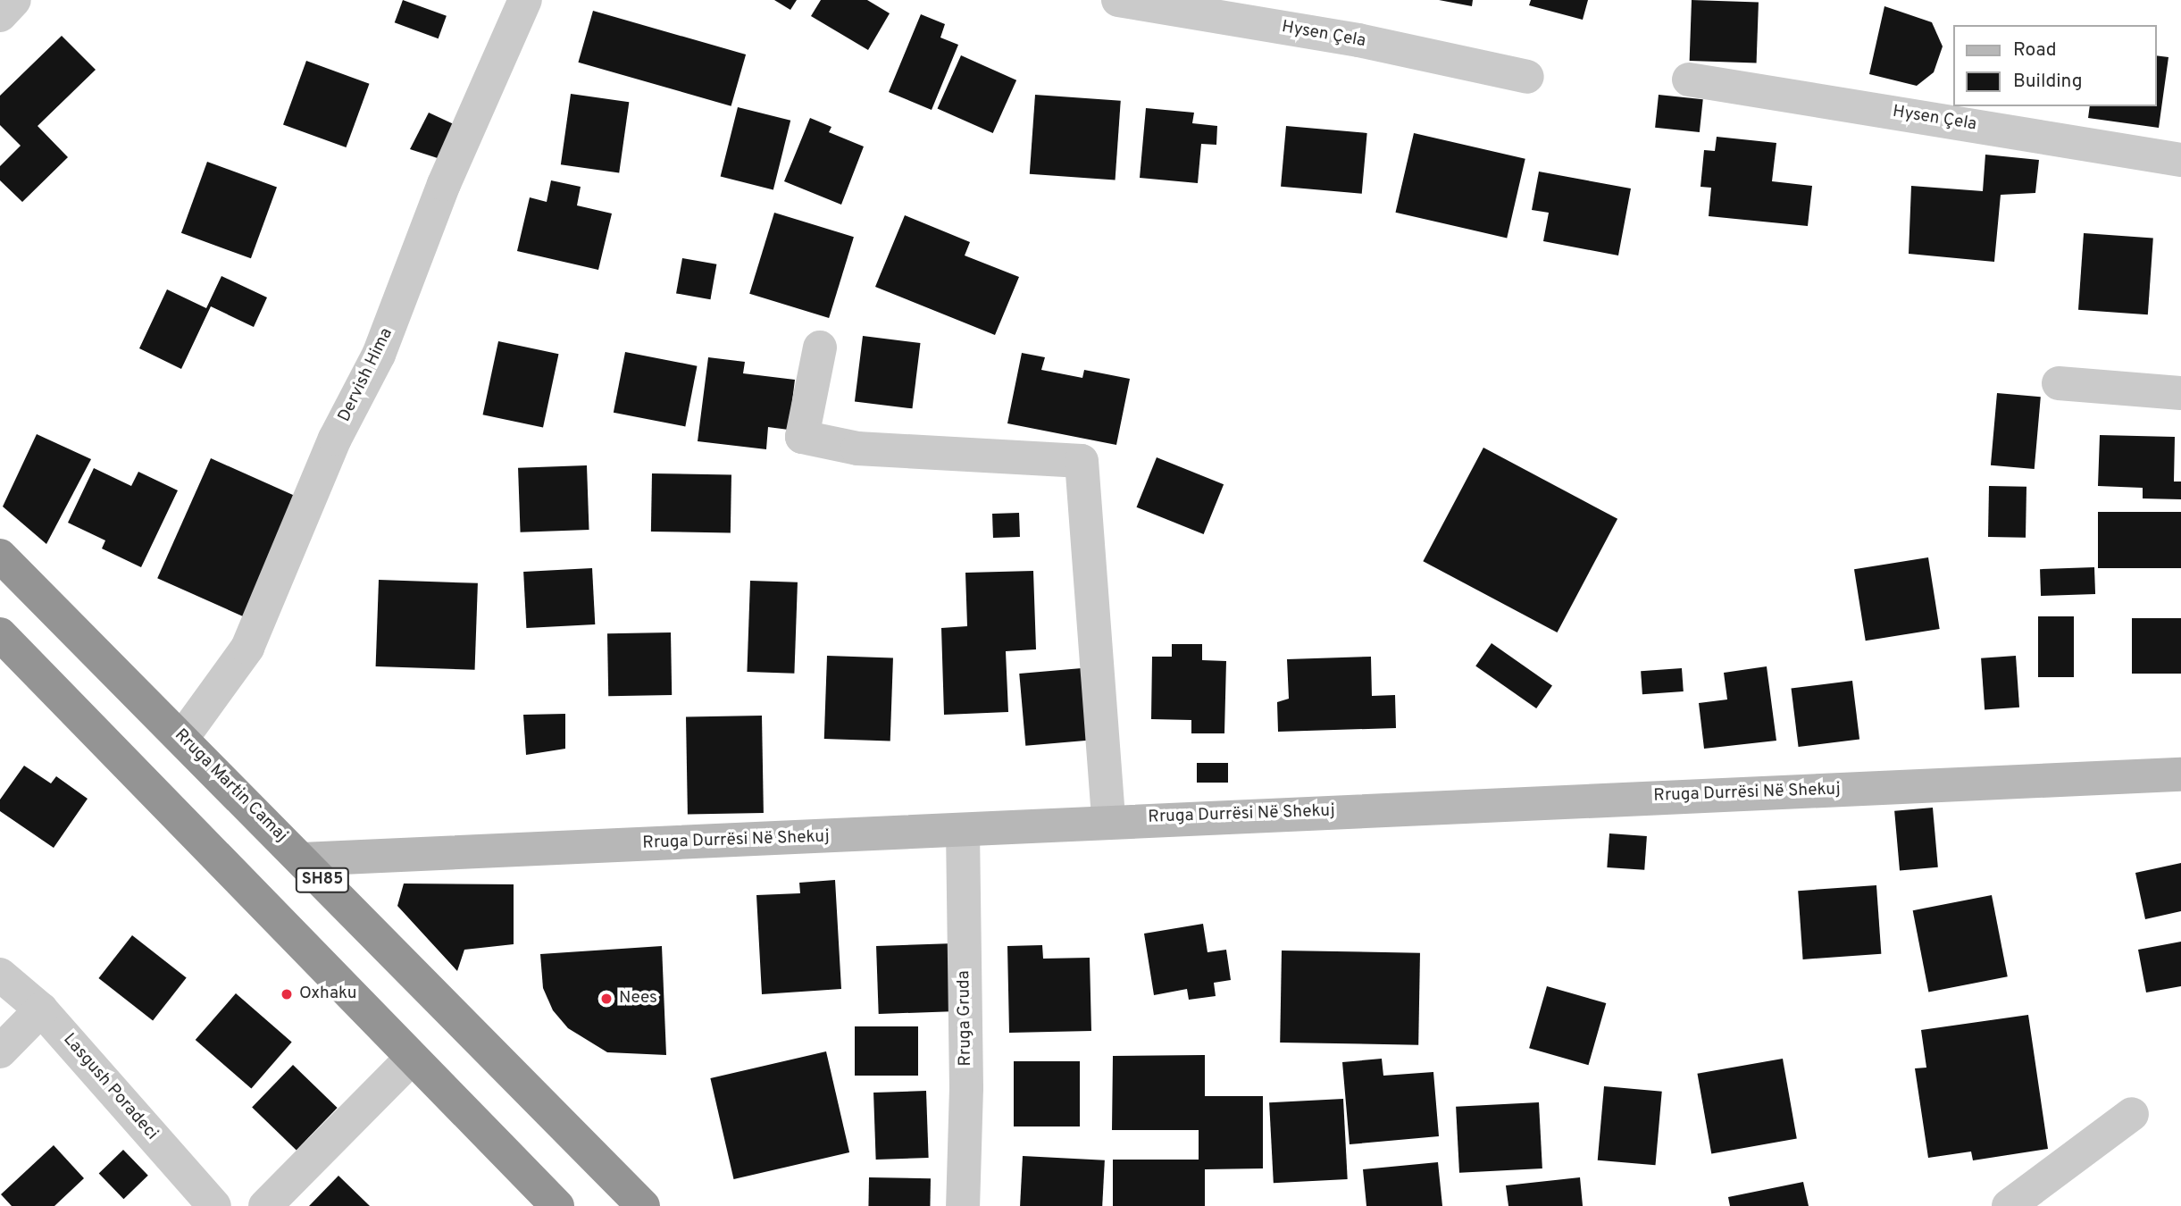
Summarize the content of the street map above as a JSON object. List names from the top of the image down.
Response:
{
  "streets": {
    "highway": ["Rruga Martin Camaj", "SH85"],
    "street": [
      "Hysen Çela",
      "Dervish Hima",
      "Rruga Durrësi Në Shekuj",
      "Rruga Gruda",
      "Lasgush Poradeci"
    ]
  },
  "crossings": [
    ["Dervish Hima", "Rruga Martin Camaj"],
    ["Rruga Martin Camaj", "Rruga Durrësi Në Shekuj"],
    ["Rruga Durrësi Në Shekuj", "Rruga Gruda"]
  ],
  "places": ["Oxhaku", "Nees"],
  "legend": ["Road", "Building"]
}
